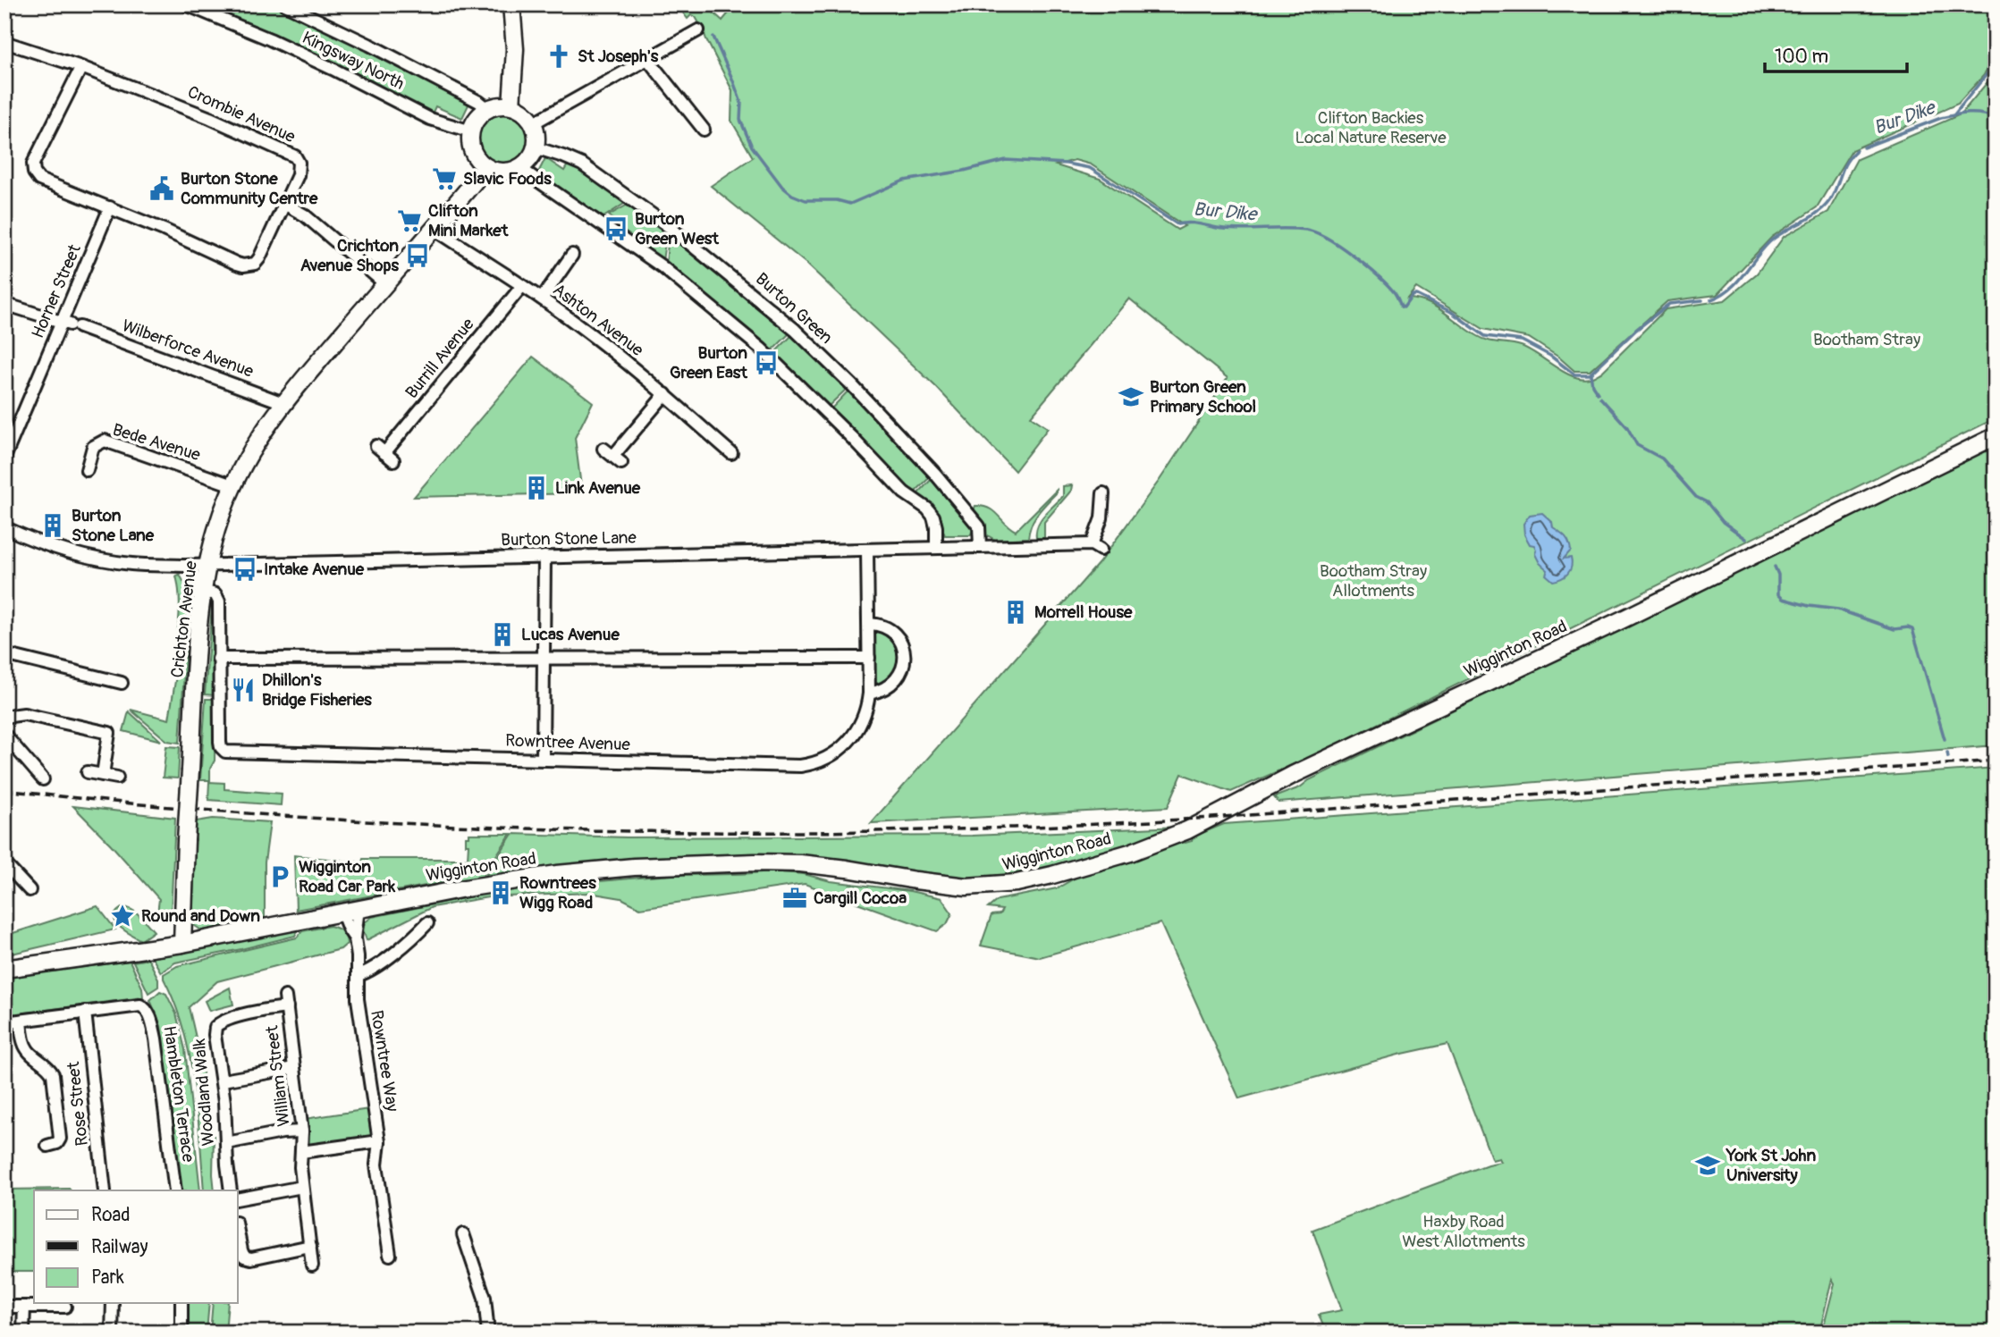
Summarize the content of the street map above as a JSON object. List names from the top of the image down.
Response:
{
  "streets": {
    "main road": ["Crichton Avenue", "Wigginton Road"],
    "street": [
      "Kingsway North",
      "Crombie Avenue",
      "Horner Street",
      "Burton Green",
      "Ashton Avenue",
      "Wilberforce Avenue",
      "Burrill Avenue",
      "Bede Avenue",
      "Burton Stone Lane",
      "Rowntree Avenue",
      "Rowntree Way",
      "William Street",
      "Woodland Walk",
      "Hambleton Terrace",
      "Rose Street"
    ]
  },
  "crossings": [
    ["Kingsway North", "Burton Green"],
    ["Kingsway North", "Crichton Avenue"],
    ["Crombie Avenue", "Horner Street"],
    ["Horner Street", "Wilberforce Avenue"],
    ["Burton Green", "Burton Stone Lane"],
    ["Burton Green", "Crichton Avenue"],
    ["Ashton Avenue", "Burrill Avenue"],
    ["Ashton Avenue", "Crichton Avenue"],
    ["Wilberforce Avenue", "Crichton Avenue"],
    ["Bede Avenue", "Crichton Avenue"],
    ["Burton Stone Lane", "Crichton Avenue"],
    ["Burton Stone Lane", "Rowntree Avenue"],
    ["Crichton Avenue", "Wigginton Road"],
    ["Wigginton Road", "Rowntree Way"],
    ["William Street", "Woodland Walk"],
    ["Hambleton Terrace", "Rose Street"]
  ],
  "water": ["Bur Dike"],
  "parks": [
    "Clifton Backies Local Nature Reserve",
    "Bootham Stray",
    "Bootham Stray Allotments",
    "Haxby Road West Allotments"
  ],
  "places": {
    "church": ["St Joseph's"],
    "supermarket": ["Slavic Foods", "Clifton Mini Market"],
    "public building": ["Burton Stone Community Centre"],
    "bus stop": [
      "Burton Green West",
      "Crichton Avenue Shops",
      "Burton Green East",
      "Intake Avenue"
    ],
    "school or university": ["Burton Green Primary School", "York St John University"],
    "building": [
      "Link Avenue",
      "Burton Stone Lane",
      "Morrell House",
      "Lucas Avenue",
      "Rowntrees Wigg Road"
    ],
    "restaurant": ["Dhillon's Bridge Fisheries"],
    "parking": ["Wigginton Road Car Park"],
    "office": ["Cargill Cocoa"],
    "place": ["Round and Down"]
  },
  "legend": ["Road", "Railway", "Park"],
  "scale_bar": "100 m"
}
